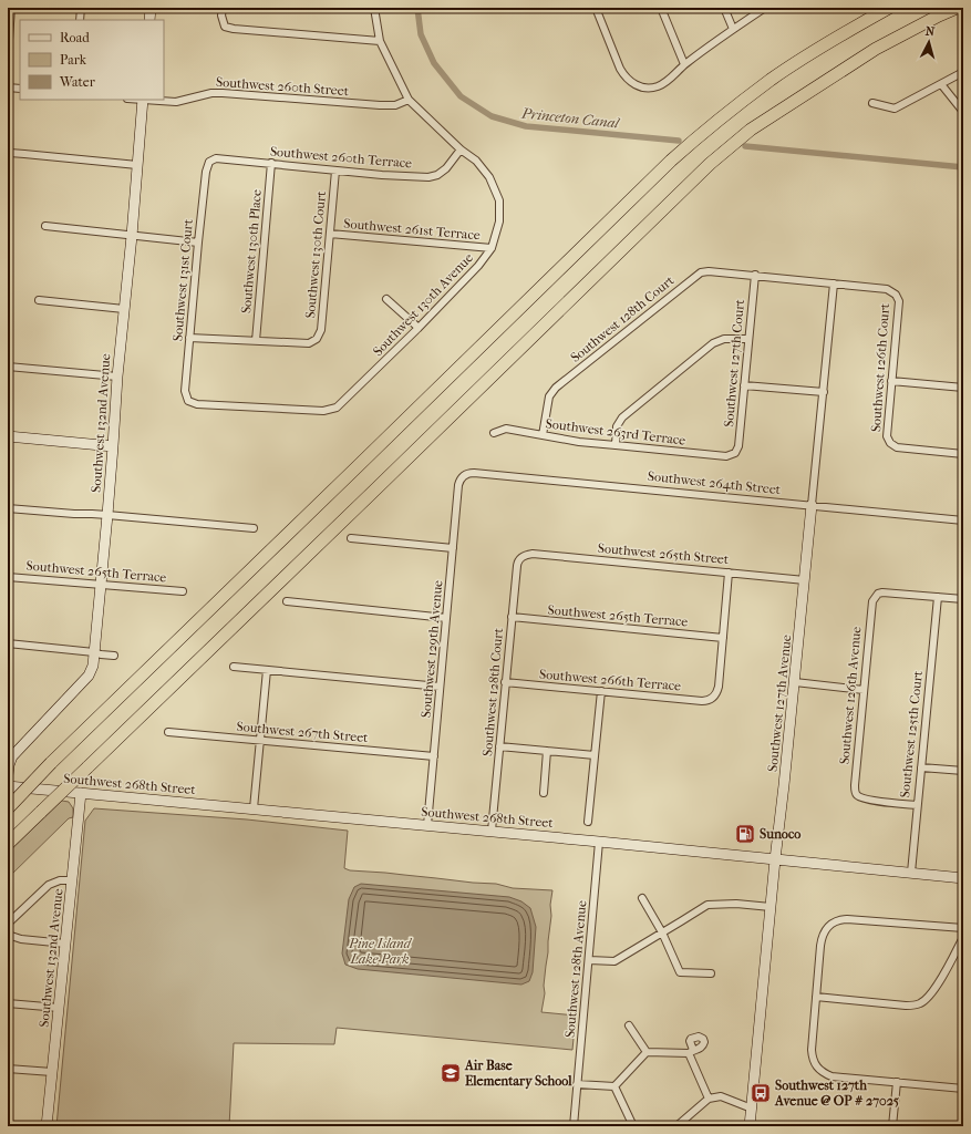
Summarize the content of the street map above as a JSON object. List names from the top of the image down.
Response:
{
  "streets": {
    "street": [
      "Southwest 260th Street",
      "Southwest 260th Terrace",
      "Southwest 261st Terrace",
      "Southwest 130th Place",
      "Southwest 130th Court",
      "Southwest 131st Court",
      "Southwest 130th Avenue",
      "Southwest 128th Court",
      "Southwest 127th Court",
      "Southwest 126th Court",
      "Southwest 132nd Avenue",
      "Southwest 263rd Terrace",
      "Southwest 264th Street",
      "Southwest 265th Street",
      "Southwest 265th Terrace",
      "Southwest 129th Avenue",
      "Southwest 266th Terrace",
      "Southwest 126th Avenue",
      "Southwest 127th Avenue",
      "Southwest 267th Street",
      "Southwest 125th Court",
      "Southwest 268th Street",
      "Southwest 128th Avenue"
    ]
  },
  "crossings": [
    ["Southwest 260th Street", "Southwest 130th Avenue"],
    ["Southwest 260th Street", "Southwest 132nd Avenue"],
    ["Southwest 260th Terrace", "Southwest 130th Place"],
    ["Southwest 260th Terrace", "Southwest 130th Court"],
    ["Southwest 260th Terrace", "Southwest 131st Court"],
    ["Southwest 260th Terrace", "Southwest 130th Avenue"],
    ["Southwest 261st Terrace", "Southwest 130th Court"],
    ["Southwest 261st Terrace", "Southwest 130th Avenue"],
    ["Southwest 130th Place", "Southwest 130th Court"],
    ["Southwest 131st Court", "Southwest 130th Avenue"],
    ["Southwest 128th Court", "Southwest 127th Court"],
    ["Southwest 128th Court", "Southwest 263rd Terrace"],
    ["Southwest 128th Court", "Southwest 265th Street"],
    ["Southwest 128th Court", "Southwest 265th Terrace"],
    ["Southwest 128th Court", "Southwest 266th Terrace"],
    ["Southwest 128th Court", "Southwest 268th Street"],
    ["Southwest 127th Court", "Southwest 263rd Terrace"],
    ["Southwest 126th Court", "Southwest 127th Avenue"],
    ["Southwest 132nd Avenue", "Southwest 265th Terrace"],
    ["Southwest 132nd Avenue", "Southwest 268th Street"],
    ["Southwest 264th Street", "Southwest 129th Avenue"],
    ["Southwest 264th Street", "Southwest 127th Avenue"],
    ["Southwest 265th Street", "Southwest 127th Avenue"],
    ["Southwest 265th Terrace", "Southwest 266th Terrace"],
    ["Southwest 129th Avenue", "Southwest 267th Street"],
    ["Southwest 129th Avenue", "Southwest 268th Street"],
    ["Southwest 126th Avenue", "Southwest 125th Court"],
    ["Southwest 127th Avenue", "Southwest 268th Street"],
    ["Southwest 125th Court", "Southwest 268th Street"],
    ["Southwest 268th Street", "Southwest 128th Avenue"]
  ],
  "water": ["Princeton Canal"],
  "parks": ["Pine Island Lake Park"],
  "places": {
    "fuel station": ["Sunoco"],
    "school or university": ["Air Base Elementary School"],
    "bus stop": ["Southwest 127th Avenue @ OP # 27025"]
  },
  "legend": ["Road", "Park", "Water"],
  "north": "top"
}
